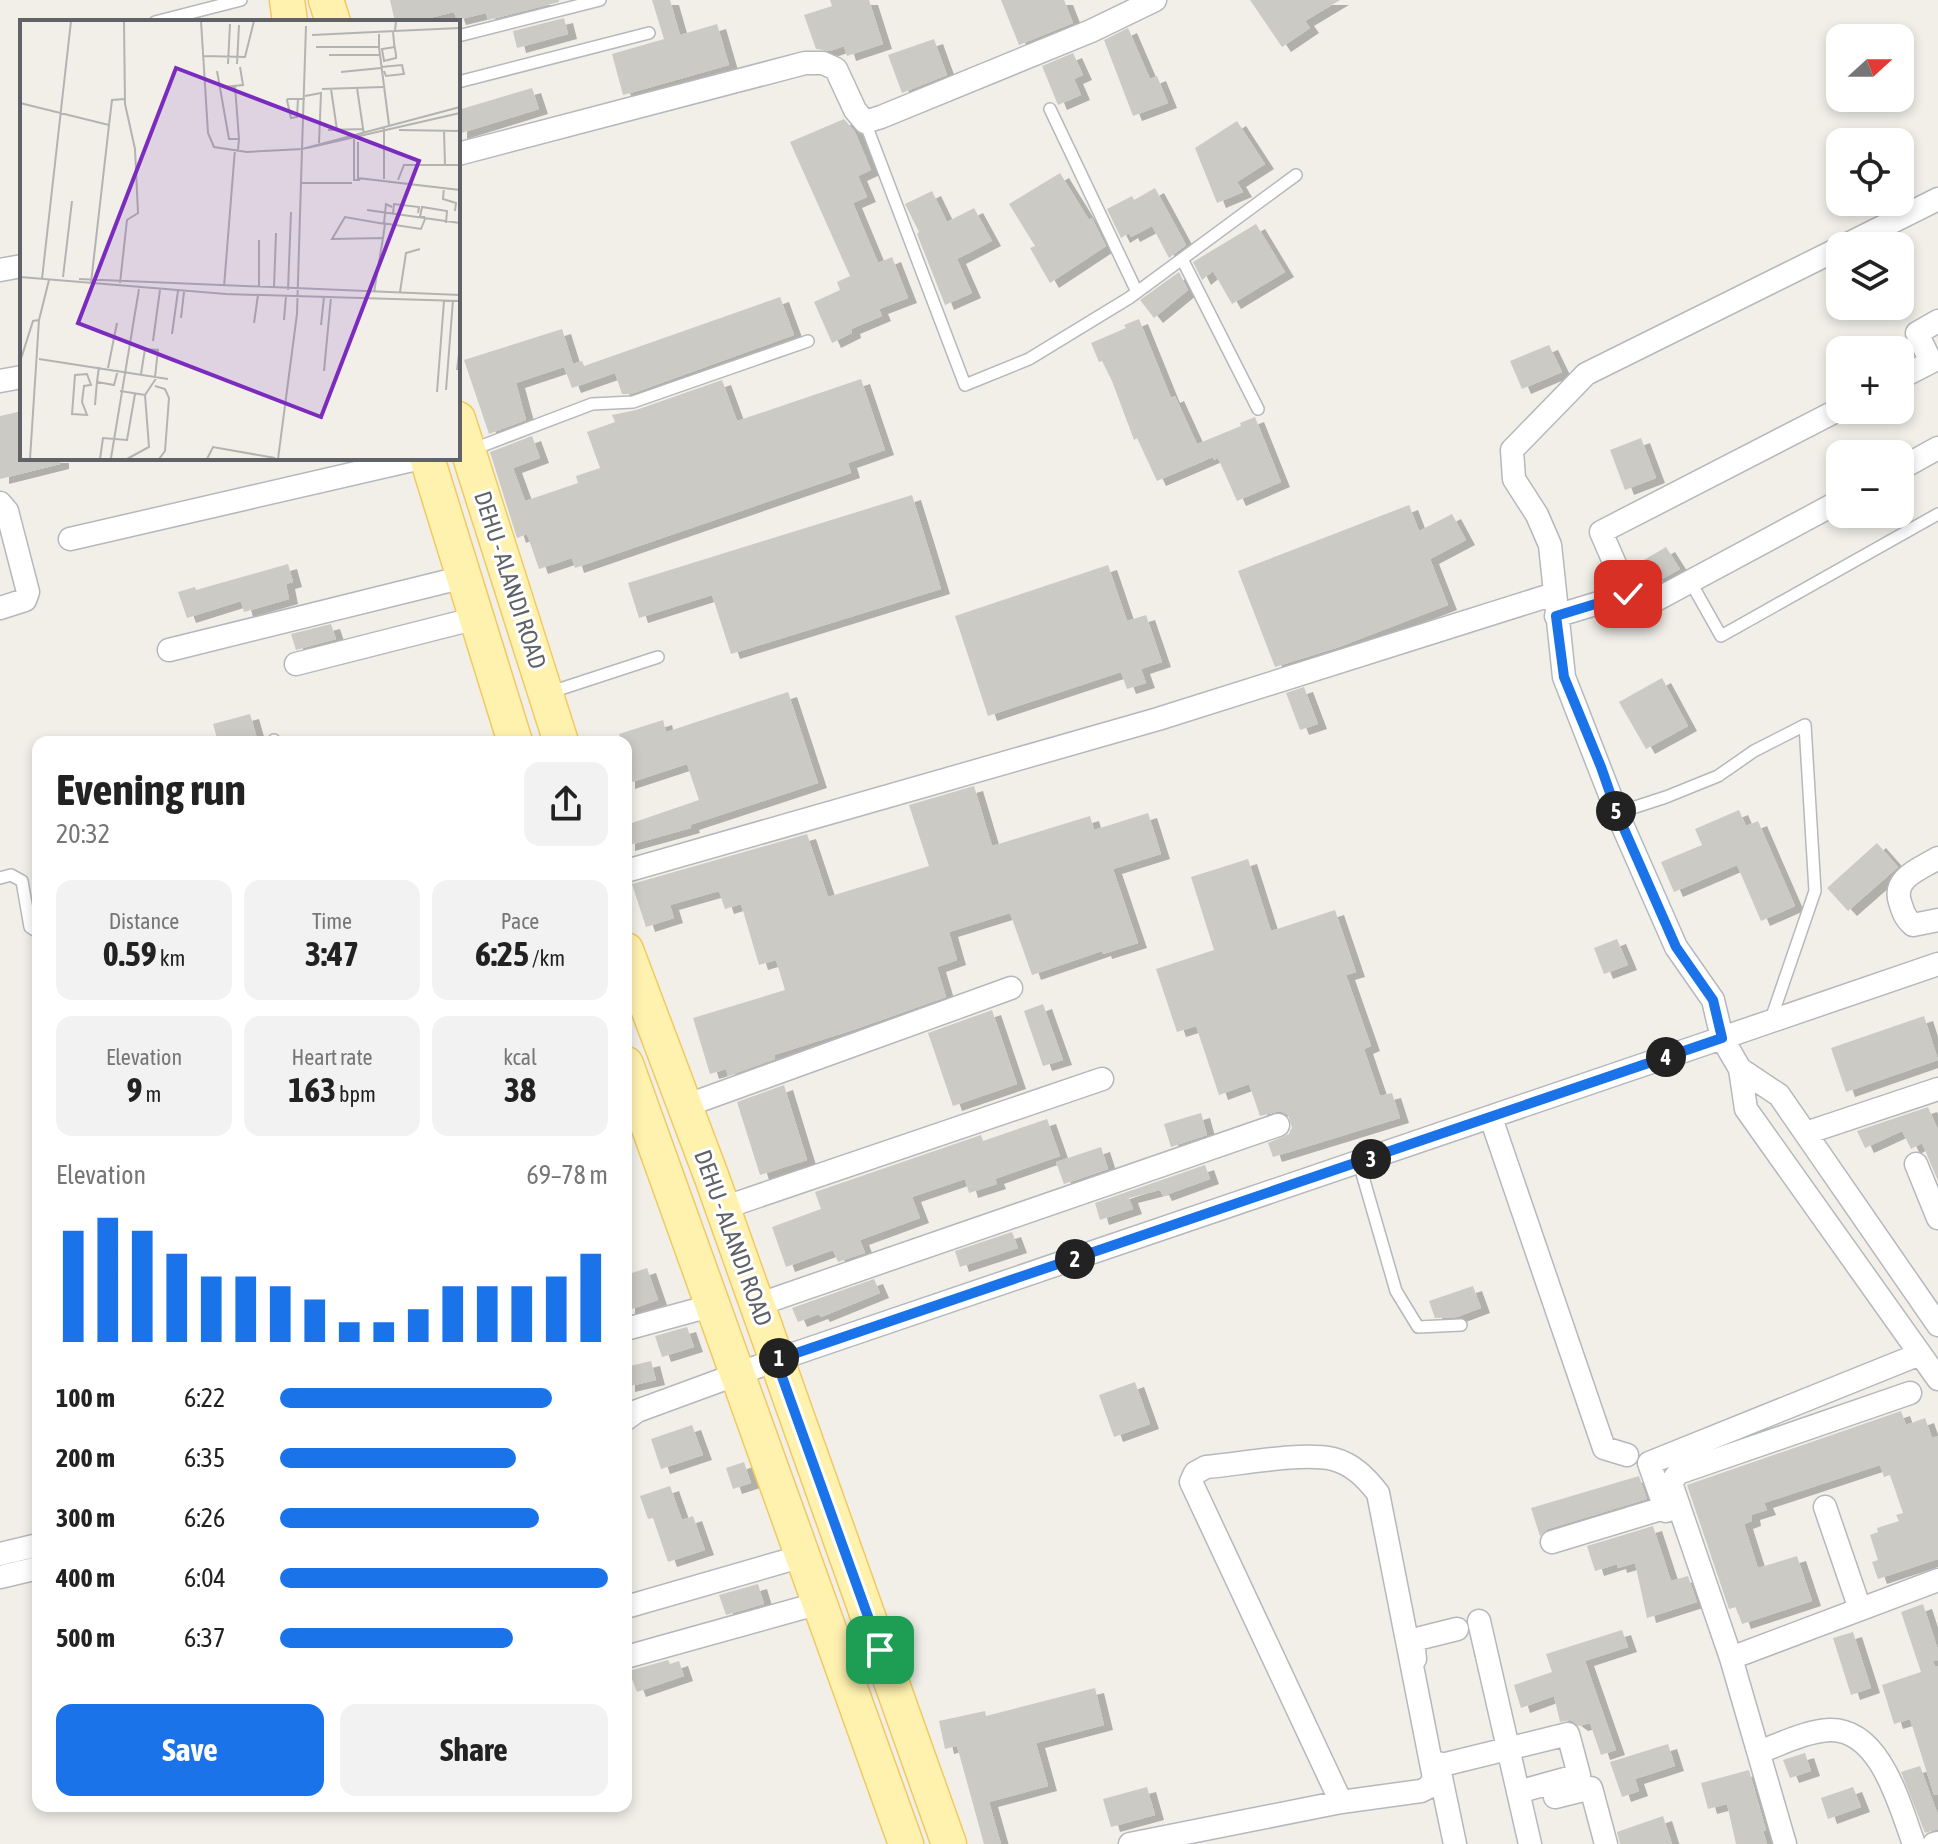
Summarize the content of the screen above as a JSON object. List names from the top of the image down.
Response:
{
  "streets": {
    "main road": ["DEHU - ALANDI ROAD"]
  },
  "north": "right",
  "page": {
    "map_buttons": ["+", "−"],
    "heading": ["Evening run", "20:32"],
    "pins": [
      "5",
      "4",
      "3",
      "2",
      "1"
    ],
    "stats": [
      ["Distance", "0.59 km"],
      ["Time", "3:47"],
      ["Pace", "6:25 /km"],
      ["Elevation", "9 m"],
      ["Heart rate", "163 bpm"],
      ["kcal", "38"]
    ],
    "chart": ["Elevation", "69–78 m"],
    "list": [
      {
        "name": "100 m",
        "note": "6:22"
      },
      {
        "name": "200 m",
        "note": "6:35"
      },
      {
        "name": "300 m",
        "note": "6:26"
      },
      {
        "name": "400 m",
        "note": "6:04"
      },
      {
        "name": "500 m",
        "note": "6:37"
      }
    ],
    "buttons": ["Save", "Share"]
  }
}
